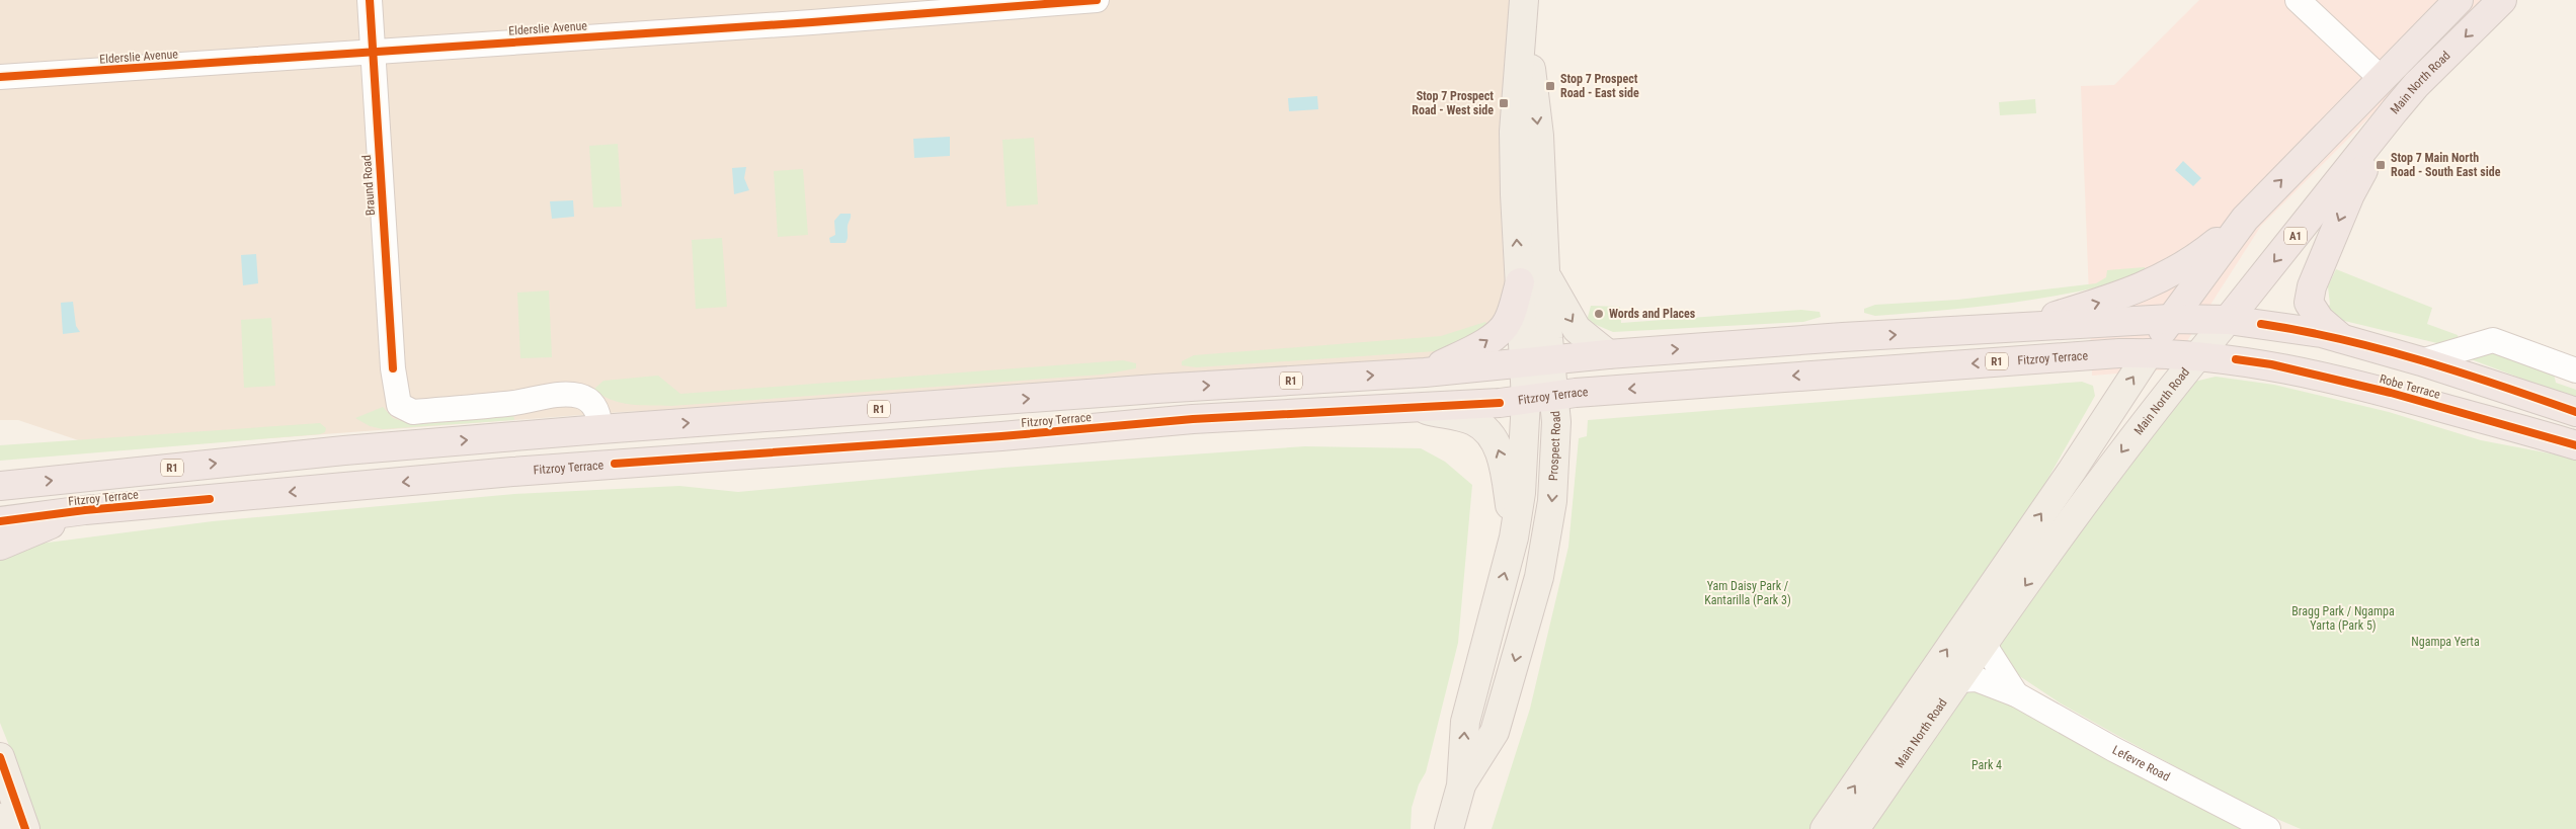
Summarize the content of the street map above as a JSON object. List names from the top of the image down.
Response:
{
  "streets": {
    "highway": [
      "Main North Road",
      "A1",
      "Fitzroy Terrace",
      "R1",
      "Robe Terrace"
    ],
    "main road": ["Prospect Road"],
    "street": ["Elderslie Avenue", "Braund Road", "Lefevre Road"]
  },
  "crossings": [
    ["Elderslie Avenue", "Braund Road"],
    ["Main North Road", "Fitzroy Terrace"],
    ["Main North Road", "Robe Terrace"],
    ["Main North Road", "Lefevre Road"],
    ["Braund Road", "Fitzroy Terrace"],
    ["Fitzroy Terrace", "Robe Terrace"],
    ["Fitzroy Terrace", "Prospect Road"]
  ],
  "parks": [
    "Yam Daisy Park / Kantarilla (Park 3)",
    "Bragg Park / Ngampa Yarta (Park 5)",
    "Ngampa Yerta",
    "Park 4"
  ],
  "places": {
    "transit": ["Stop 7 Prospect Road - East side", "Stop 7 Prospect Road - West side", "Stop 7 Main North Road - South East side"],
    "other": ["Words and Places"]
  }
}
